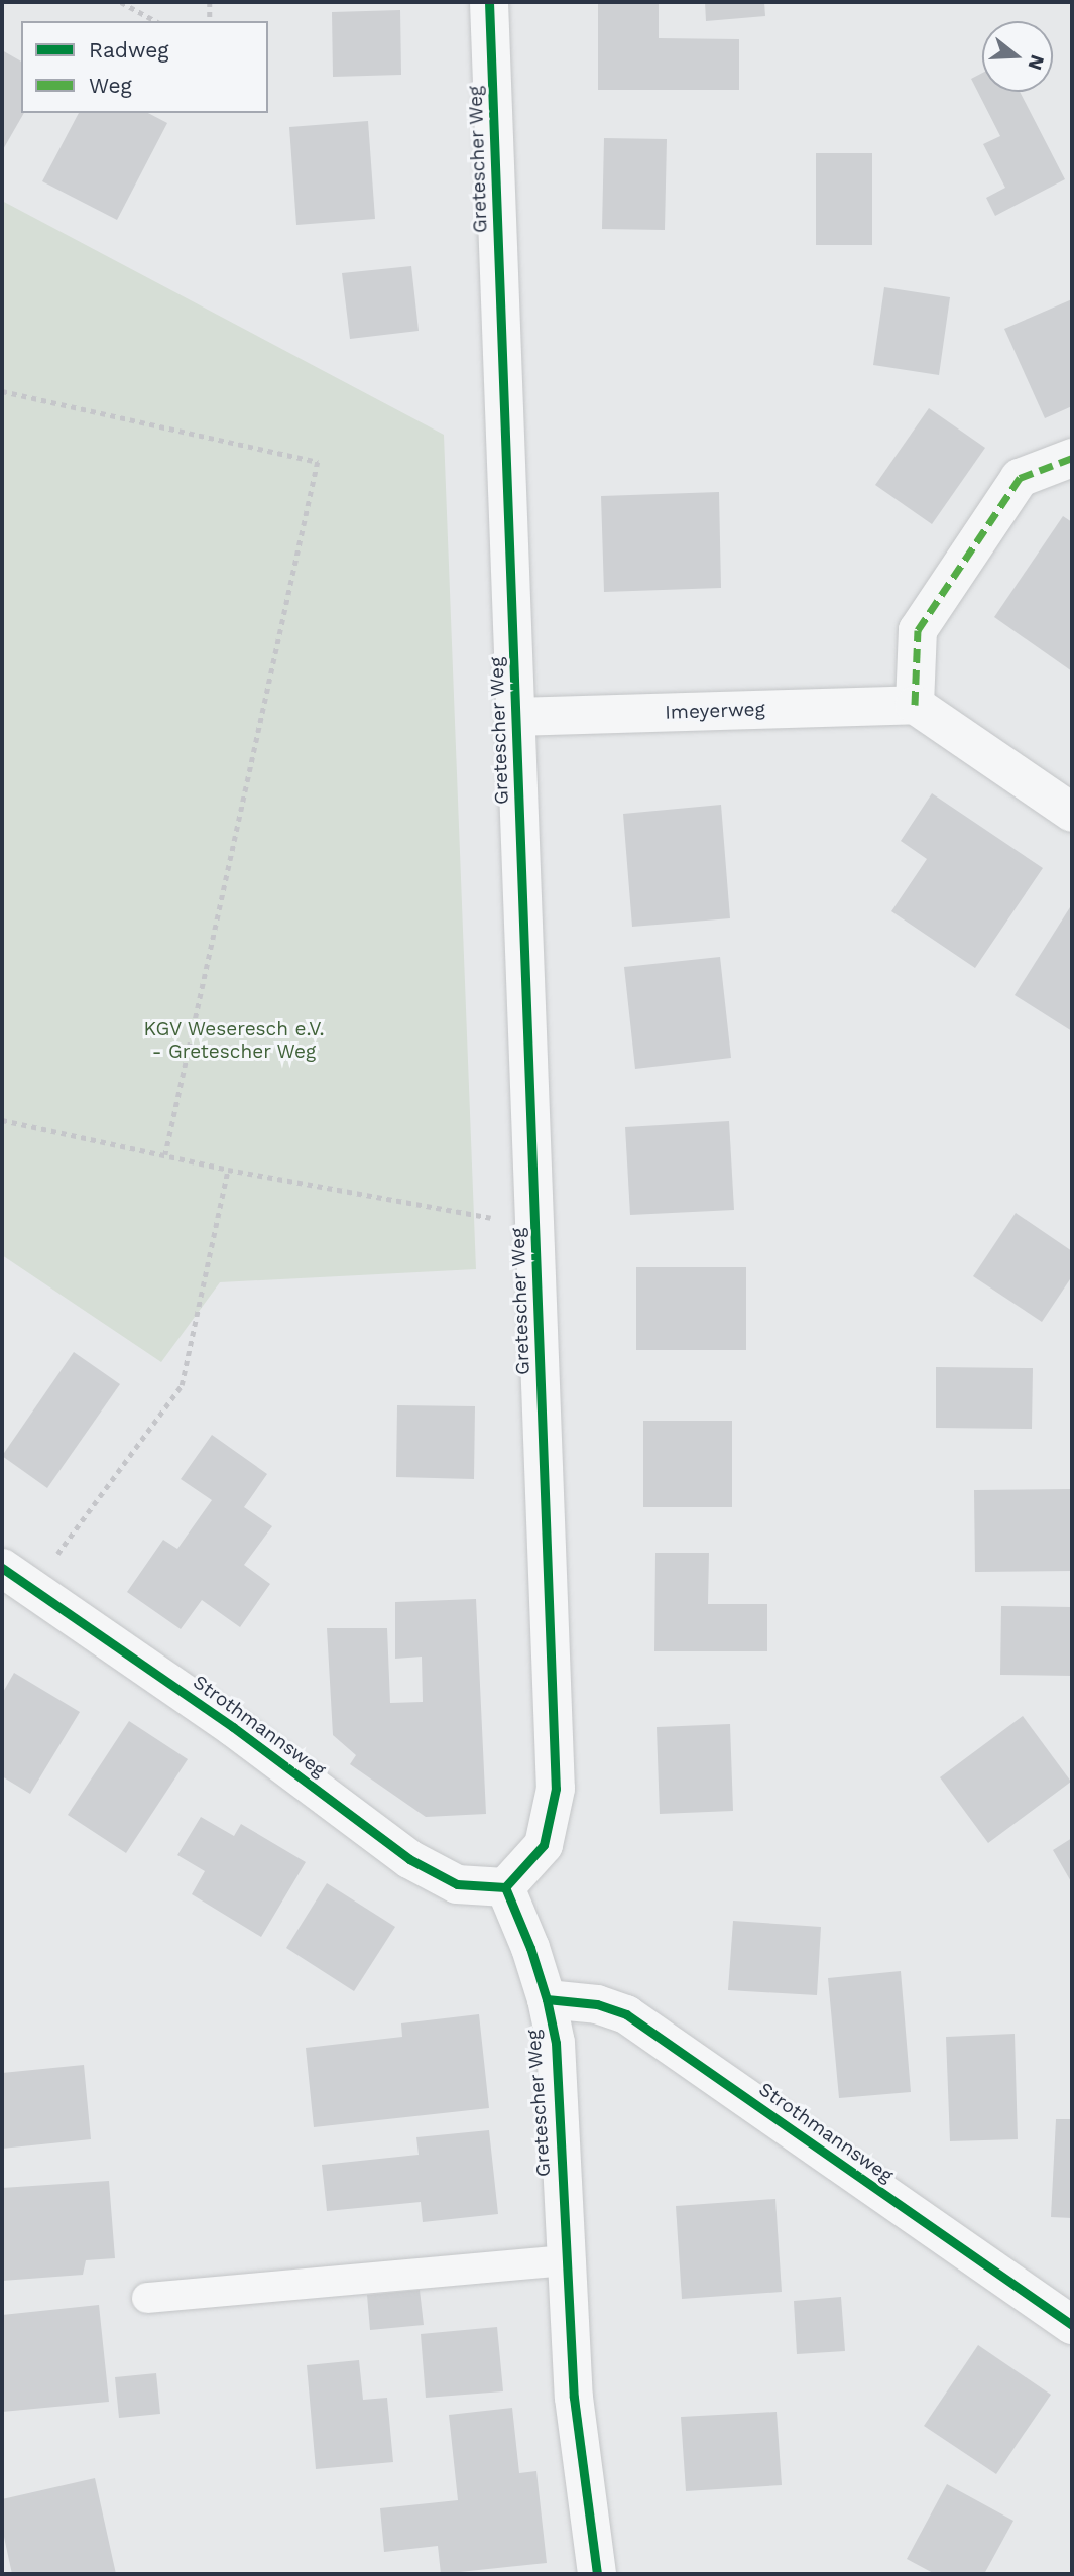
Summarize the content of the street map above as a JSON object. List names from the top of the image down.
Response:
{
  "streets": {
    "street": ["Gretescher Weg", "Imeyerweg", "Strothmannsweg"]
  },
  "crossings": [
    ["Gretescher Weg", "Imeyerweg"],
    ["Gretescher Weg", "Strothmannsweg"]
  ],
  "parks": ["KGV Weseresch e.V. - Gretescher Weg"],
  "legend": ["Radweg", "Weg"],
  "north": "right"
}
